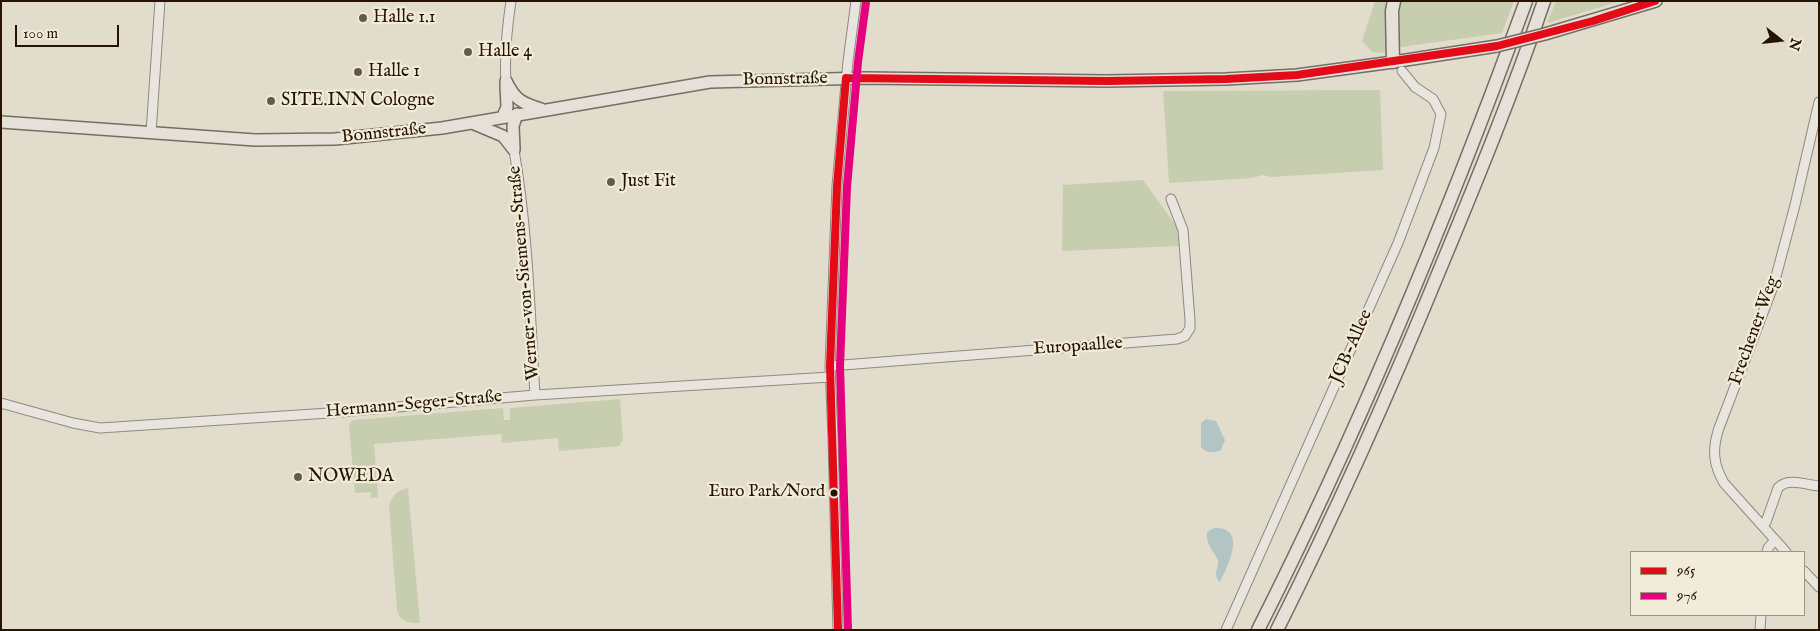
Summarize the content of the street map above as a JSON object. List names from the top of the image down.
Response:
{
  "streets": {
    "main road": ["Bonnstraße"],
    "street": [
      "Werner-von-Siemens-Straße",
      "Frechener Weg",
      "Europaallee",
      "JCB-Allee",
      "Hermann-Seger-Straße"
    ]
  },
  "crossings": [
    ["Bonnstraße", "JCB-Allee"],
    ["Werner-von-Siemens-Straße", "Hermann-Seger-Straße"]
  ],
  "places": [
    "Halle 1.1",
    "Halle 4",
    "Halle 1",
    "SITE.INN Cologne",
    "Just Fit",
    "NOWEDA",
    "Euro Park/Nord"
  ],
  "lines": ["transit line 965", "transit line 976"],
  "legend": ["965", "976"],
  "scale_bar": "100 m",
  "north": "right"
}
